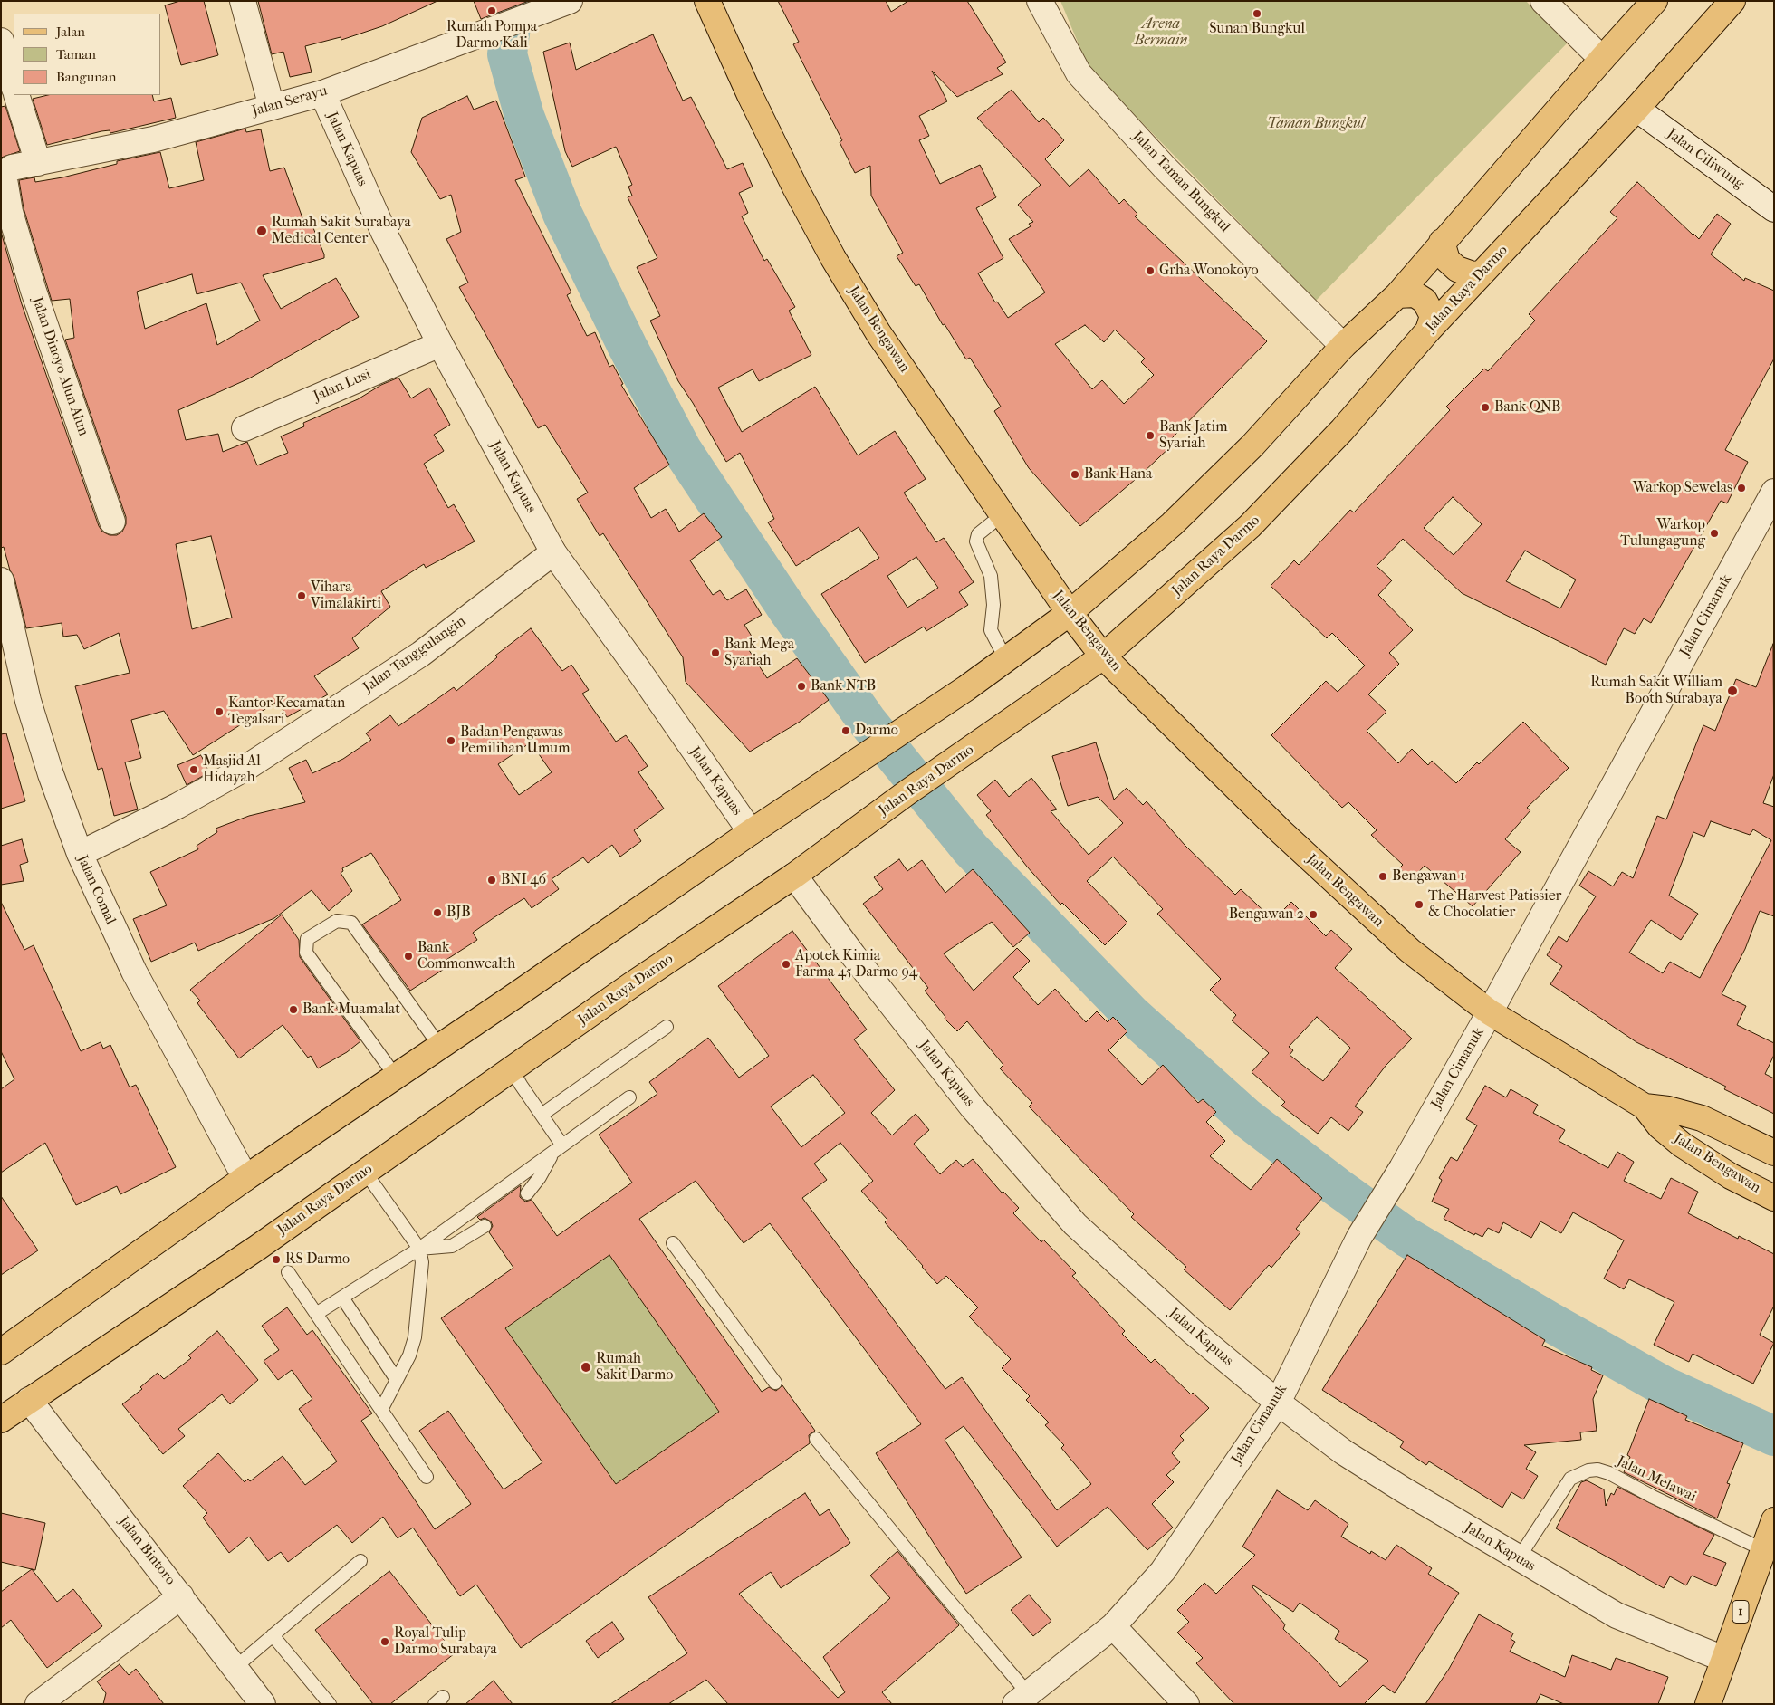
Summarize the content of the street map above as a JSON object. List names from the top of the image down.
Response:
{
  "streets": {
    "main road": ["Jalan Raya Darmo", "Jalan Bengawan", "1"],
    "street": [
      "Jalan Serayu",
      "Jalan Kapuas",
      "Jalan Ciliwung",
      "Jalan Taman Bungkul",
      "Jalan Dinoyo Alun Alun",
      "Jalan Lusi",
      "Jalan Cimanuk",
      "Jalan Tanggulangin",
      "Jalan Comal",
      "Jalan Bintoro"
    ],
    "lane": ["Jalan Melawai"]
  },
  "crossings": [
    ["Jalan Serayu", "Jalan Kapuas"],
    ["Jalan Serayu", "Jalan Dinoyo Alun Alun"],
    ["Jalan Kapuas", "Jalan Raya Darmo"],
    ["Jalan Kapuas", "Jalan Lusi"],
    ["Jalan Kapuas", "Jalan Cimanuk"],
    ["Jalan Kapuas", "Jalan Tanggulangin"],
    ["Jalan Kapuas", "Jalan Melawai"],
    ["Jalan Kapuas", "1"],
    ["Jalan Ciliwung", "Jalan Raya Darmo"],
    ["Jalan Raya Darmo", "Jalan Bengawan"],
    ["Jalan Raya Darmo", "Jalan Bintoro"],
    ["Jalan Bengawan", "Jalan Cimanuk"],
    ["Jalan Tanggulangin", "Jalan Comal"],
    ["Jalan Melawai", "1"]
  ],
  "parks": ["Arena Bermain", "Taman Bungkul"],
  "places": [
    "Rumah Pompa Darmo Kali",
    "Sunan Bungkul",
    "Rumah Sakit Surabaya Medical Center",
    "Grha Wonokoyo",
    "Bank QNB",
    "Bank Jatim Syariah",
    "Bank Hana",
    "Warkop Sewelas",
    "Warkop Tulungagung",
    "Vihara Vimalakirti",
    "Bank Mega Syariah",
    "Bank NTB",
    "Rumah Sakit William Booth Surabaya",
    "Kantor Kecamatan Tegalsari",
    "Darmo",
    "Badan Pengawas Pemilihan Umum",
    "Masjid Al Hidayah",
    "Bengawan 1",
    "BNI 46",
    "The Harvest Patissier & Chocolatier",
    "BJB",
    "Bengawan 2",
    "Bank Commonwealth",
    "Apotek Kimia Farma 45 Darmo 94",
    "Bank Muamalat",
    "RS Darmo",
    "Rumah Sakit Darmo",
    "Royal Tulip Darmo Surabaya"
  ],
  "legend": ["Jalan", "Taman", "Bangunan"]
}
